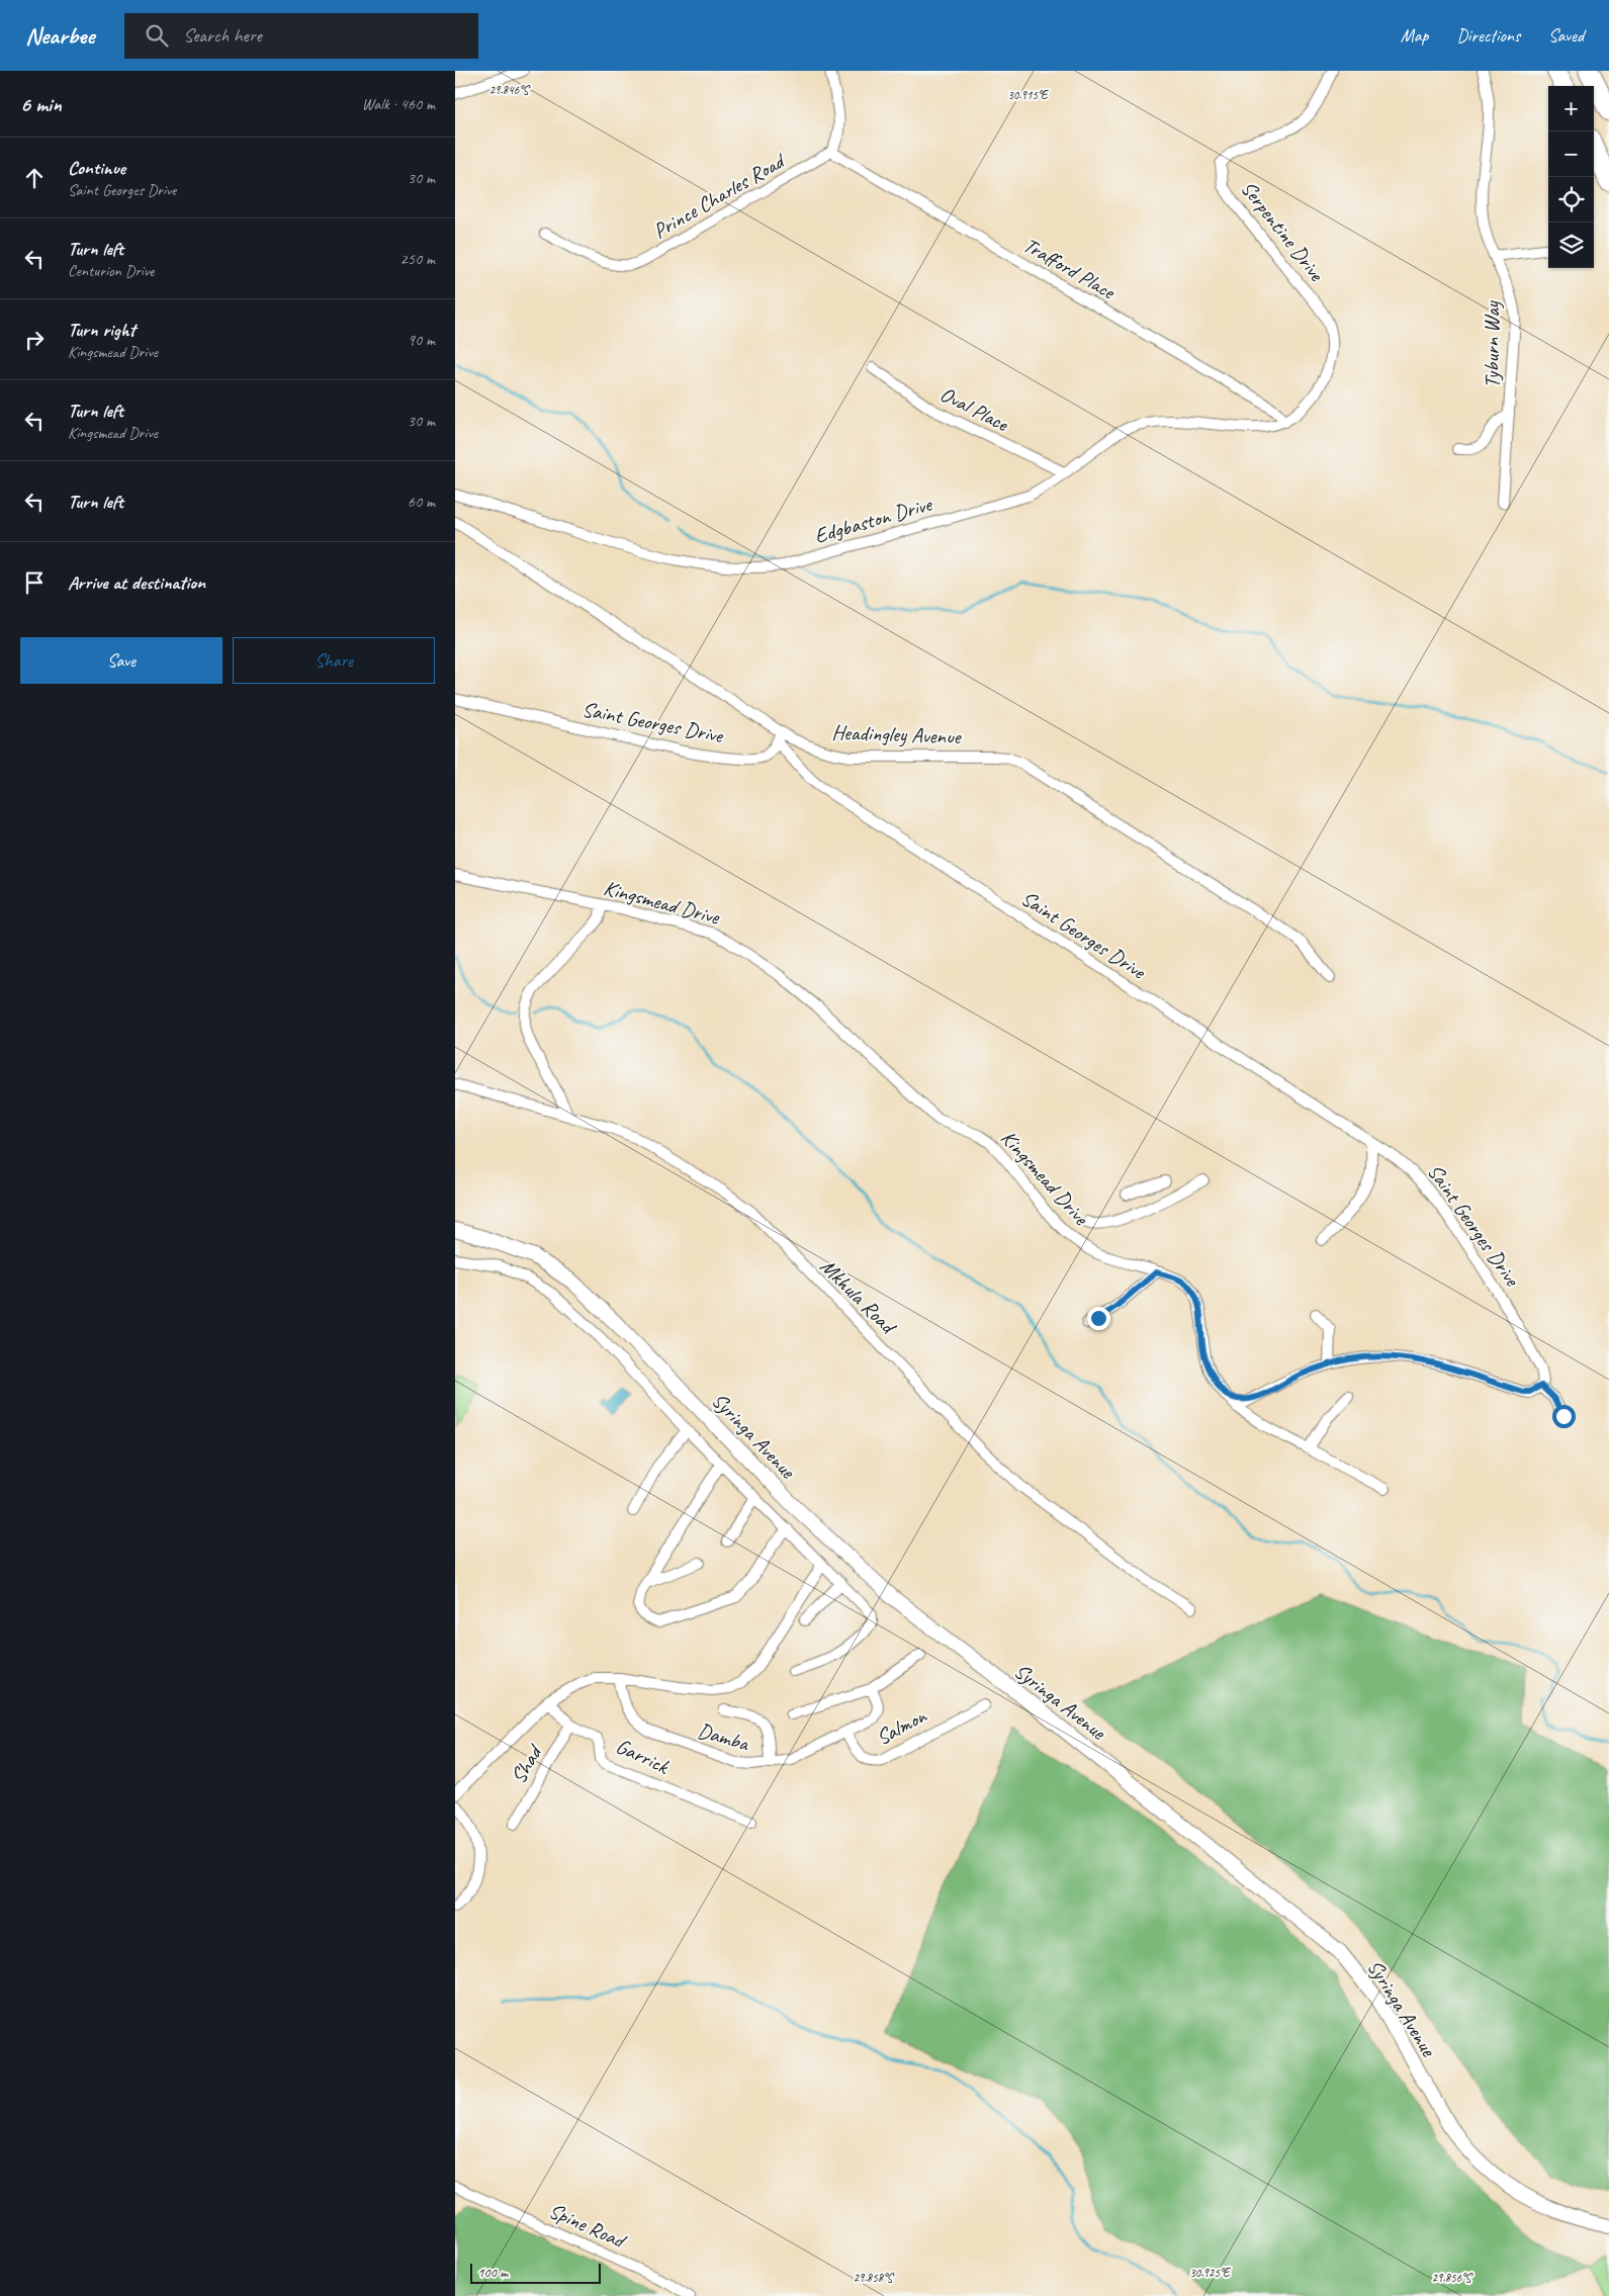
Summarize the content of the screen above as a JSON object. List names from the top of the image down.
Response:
{
  "streets": {
    "street": [
      "Prince Charles Road",
      "Serpentine Drive",
      "Trafford Place",
      "Tyburn Way",
      "Oval Place",
      "Edgbaston Drive",
      "Saint Georges Drive",
      "Headingley Avenue",
      "Kingsmead Drive",
      "Mkhula Road",
      "Syringa Avenue",
      "Salmon",
      "Damba",
      "Garrick",
      "Shad",
      "Spine Road"
    ]
  },
  "crossings": [
    ["Prince Charles Road", "Trafford Place"],
    ["Serpentine Drive", "Trafford Place"],
    ["Serpentine Drive", "Edgbaston Drive"],
    ["Trafford Place", "Edgbaston Drive"],
    ["Oval Place", "Edgbaston Drive"],
    ["Salmon", "Damba"],
    ["Garrick", "Shad"]
  ],
  "scale_bar": "100 m",
  "page": {
    "header": "Nearbee",
    "search": "Search here",
    "nav": ["Map", "Directions", "Saved"],
    "heading": ["6 min", "Walk · 460 m"],
    "map_buttons": ["+", "−"],
    "list": [
      ["Continue", "Saint Georges Drive", "30 m"],
      ["Turn left", "Centurion Drive", "250 m"],
      ["Turn right", "Kingsmead Drive", "90 m"],
      ["Turn left", "Kingsmead Drive", "30 m"],
      ["Turn left", "60 m"],
      "Arrive at destination"
    ],
    "buttons": ["Save", "Share"],
    "scale": "100 m"
  },
  "coordinates": [
    "29.846°S",
    "30.915°E",
    "30.925°E",
    "29.858°S",
    "29.856°S"
  ]
}
